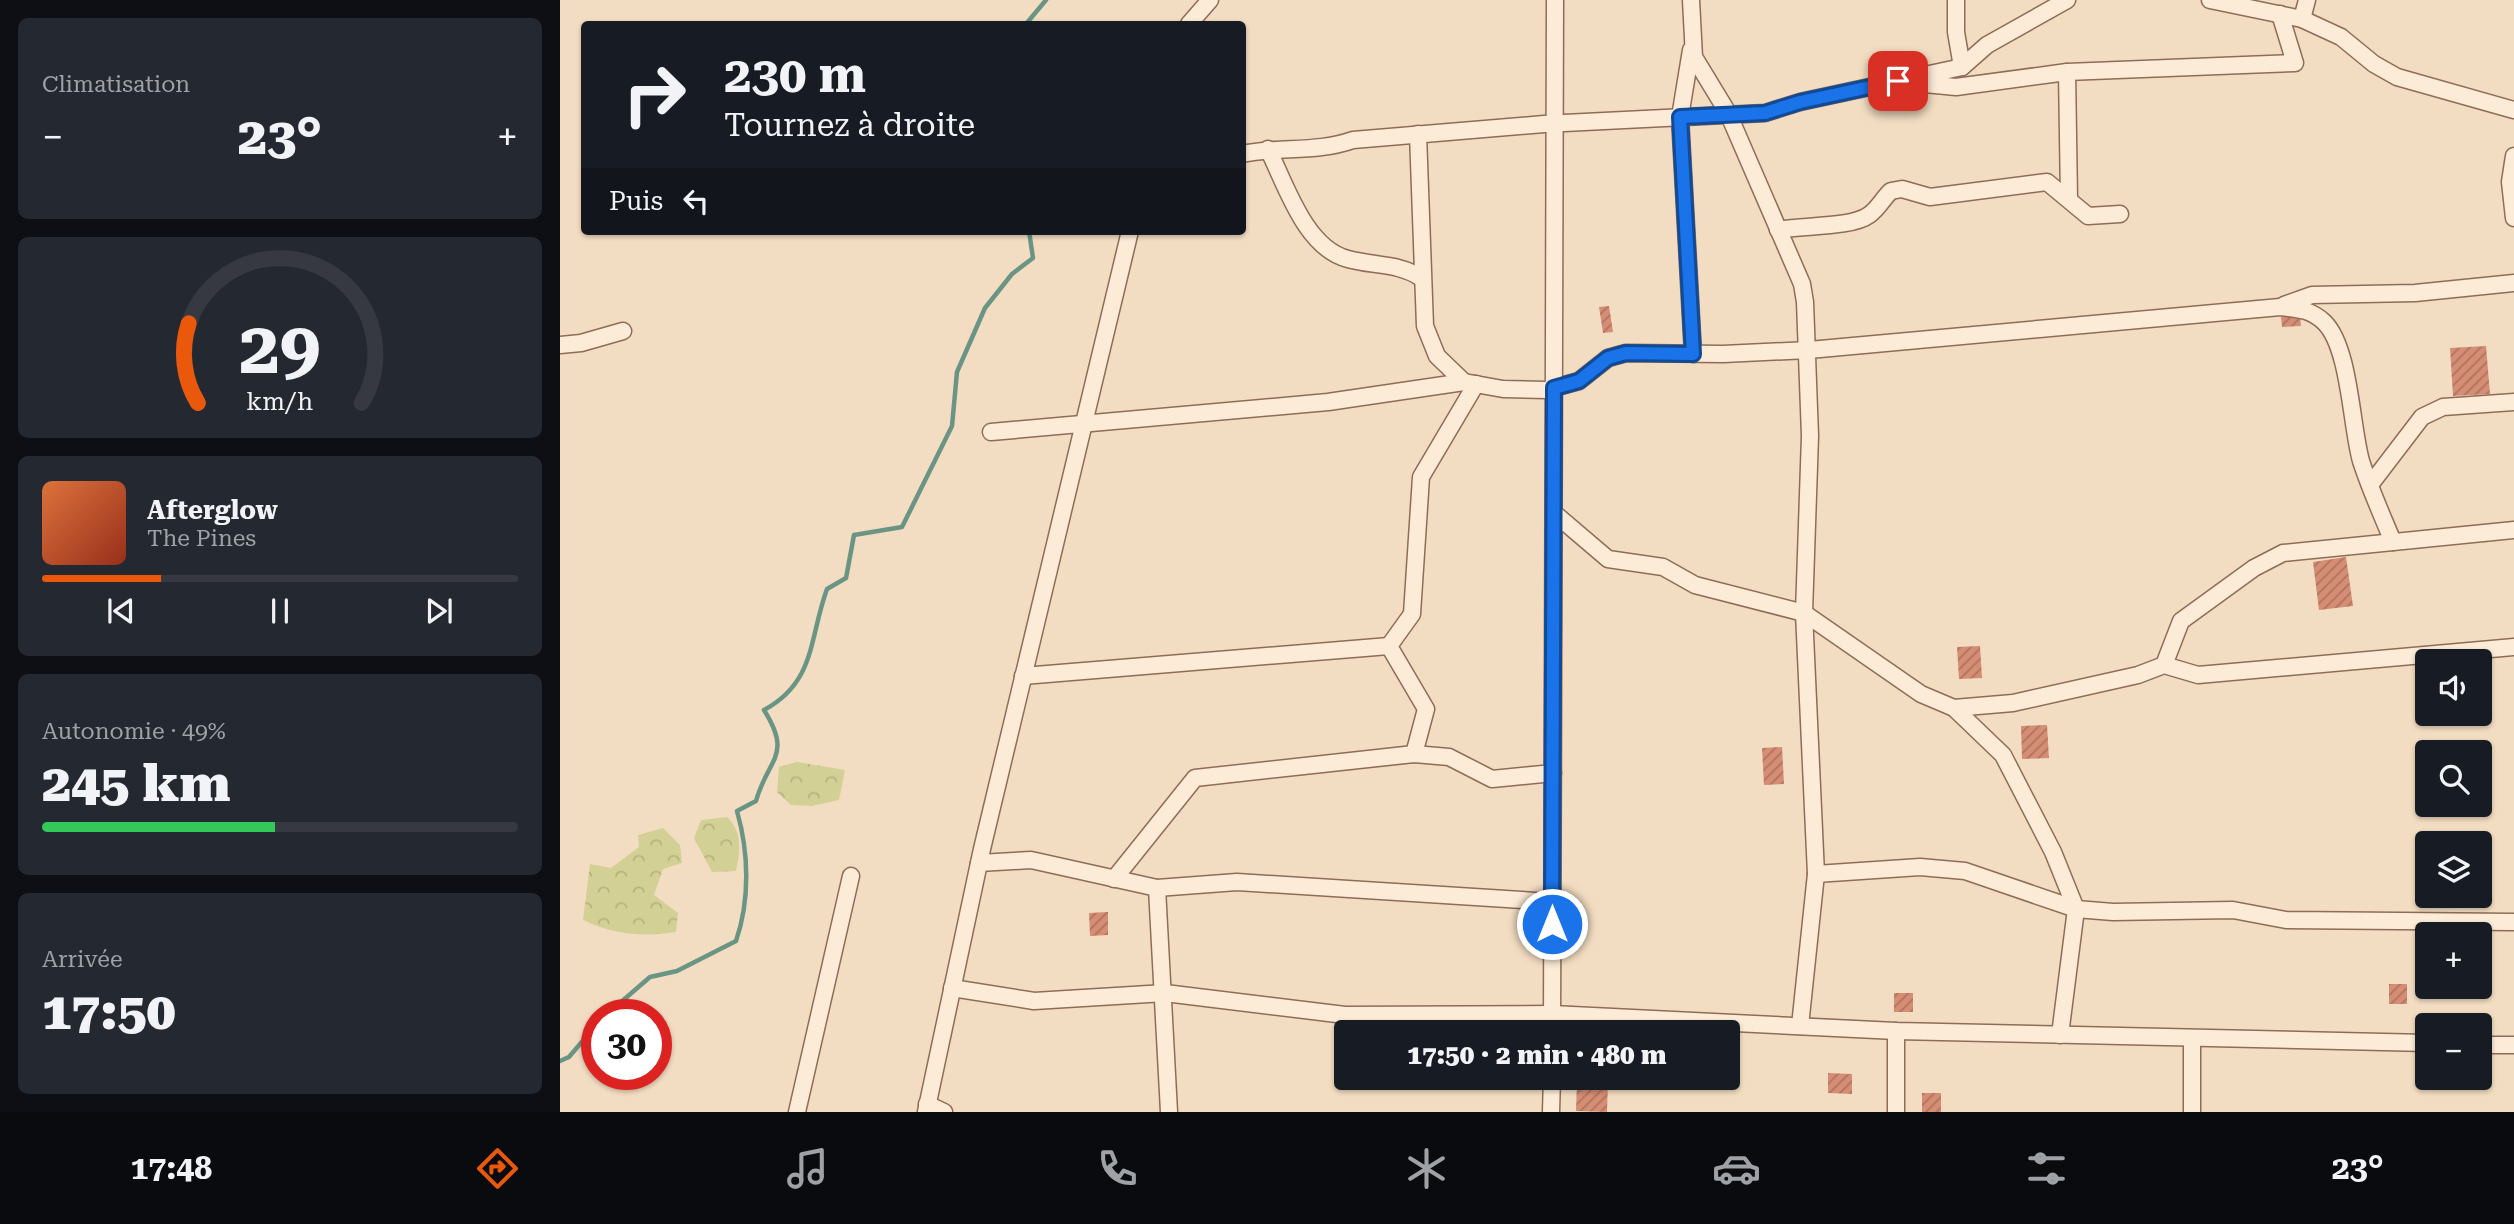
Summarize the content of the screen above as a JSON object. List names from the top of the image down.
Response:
{
  "page": {
    "tile": [
      "Climatisation",
      ["Autonomie · 49%", "245 km"],
      ["Arrivée", "17:50"]
    ],
    "turn": ["230 m", "Tournez à droite"],
    "heat": ["−", "23°", "+"],
    "then": "Puis",
    "song": ["Afterglow", "The Pines"],
    "map_buttons": ["+", "−"],
    "limit": "30",
    "trip": "17:50 · 2 min · 480 m",
    "tabs": ["17:48", "23°"],
    "gauge": ["29", "km/h"]
  }
}
